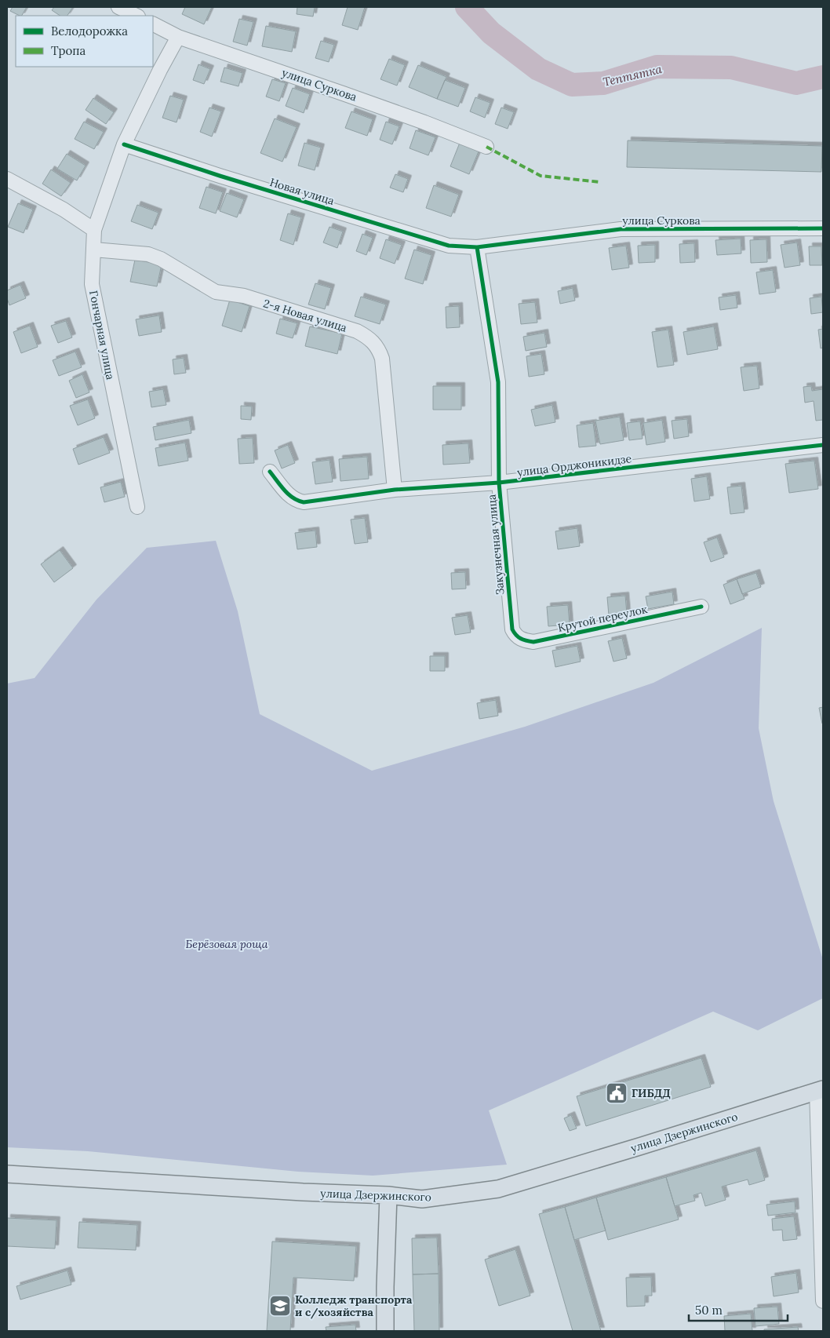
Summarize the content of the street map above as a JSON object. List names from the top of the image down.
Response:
{
  "streets": {
    "main road": ["улица Дзержинского"],
    "street": [
      "улица Суркова",
      "Новая улица",
      "2-я Новая улица",
      "Гончарная улица",
      "улица Орджоникидзе",
      "Закузнечная улица",
      "Крутой переулок"
    ]
  },
  "crossings": [
    ["улица Суркова", "Новая улица"],
    ["улица Суркова", "Гончарная улица"],
    ["улица Суркова", "Закузнечная улица"],
    ["Новая улица", "Гончарная улица"],
    ["Новая улица", "Закузнечная улица"],
    ["2-я Новая улица", "Гончарная улица"],
    ["2-я Новая улица", "улица Орджоникидзе"],
    ["улица Орджоникидзе", "Закузнечная улица"],
    ["Закузнечная улица", "Крутой переулок"]
  ],
  "water": ["Тептятка"],
  "parks": ["Берёзовая роща"],
  "places": {
    "public building": ["ГИБДД"],
    "school or university": ["Колледж транспорта и с/хозяйства"]
  },
  "legend": ["Велодорожка", "Тропа"],
  "scale_bar": "50 m"
}
